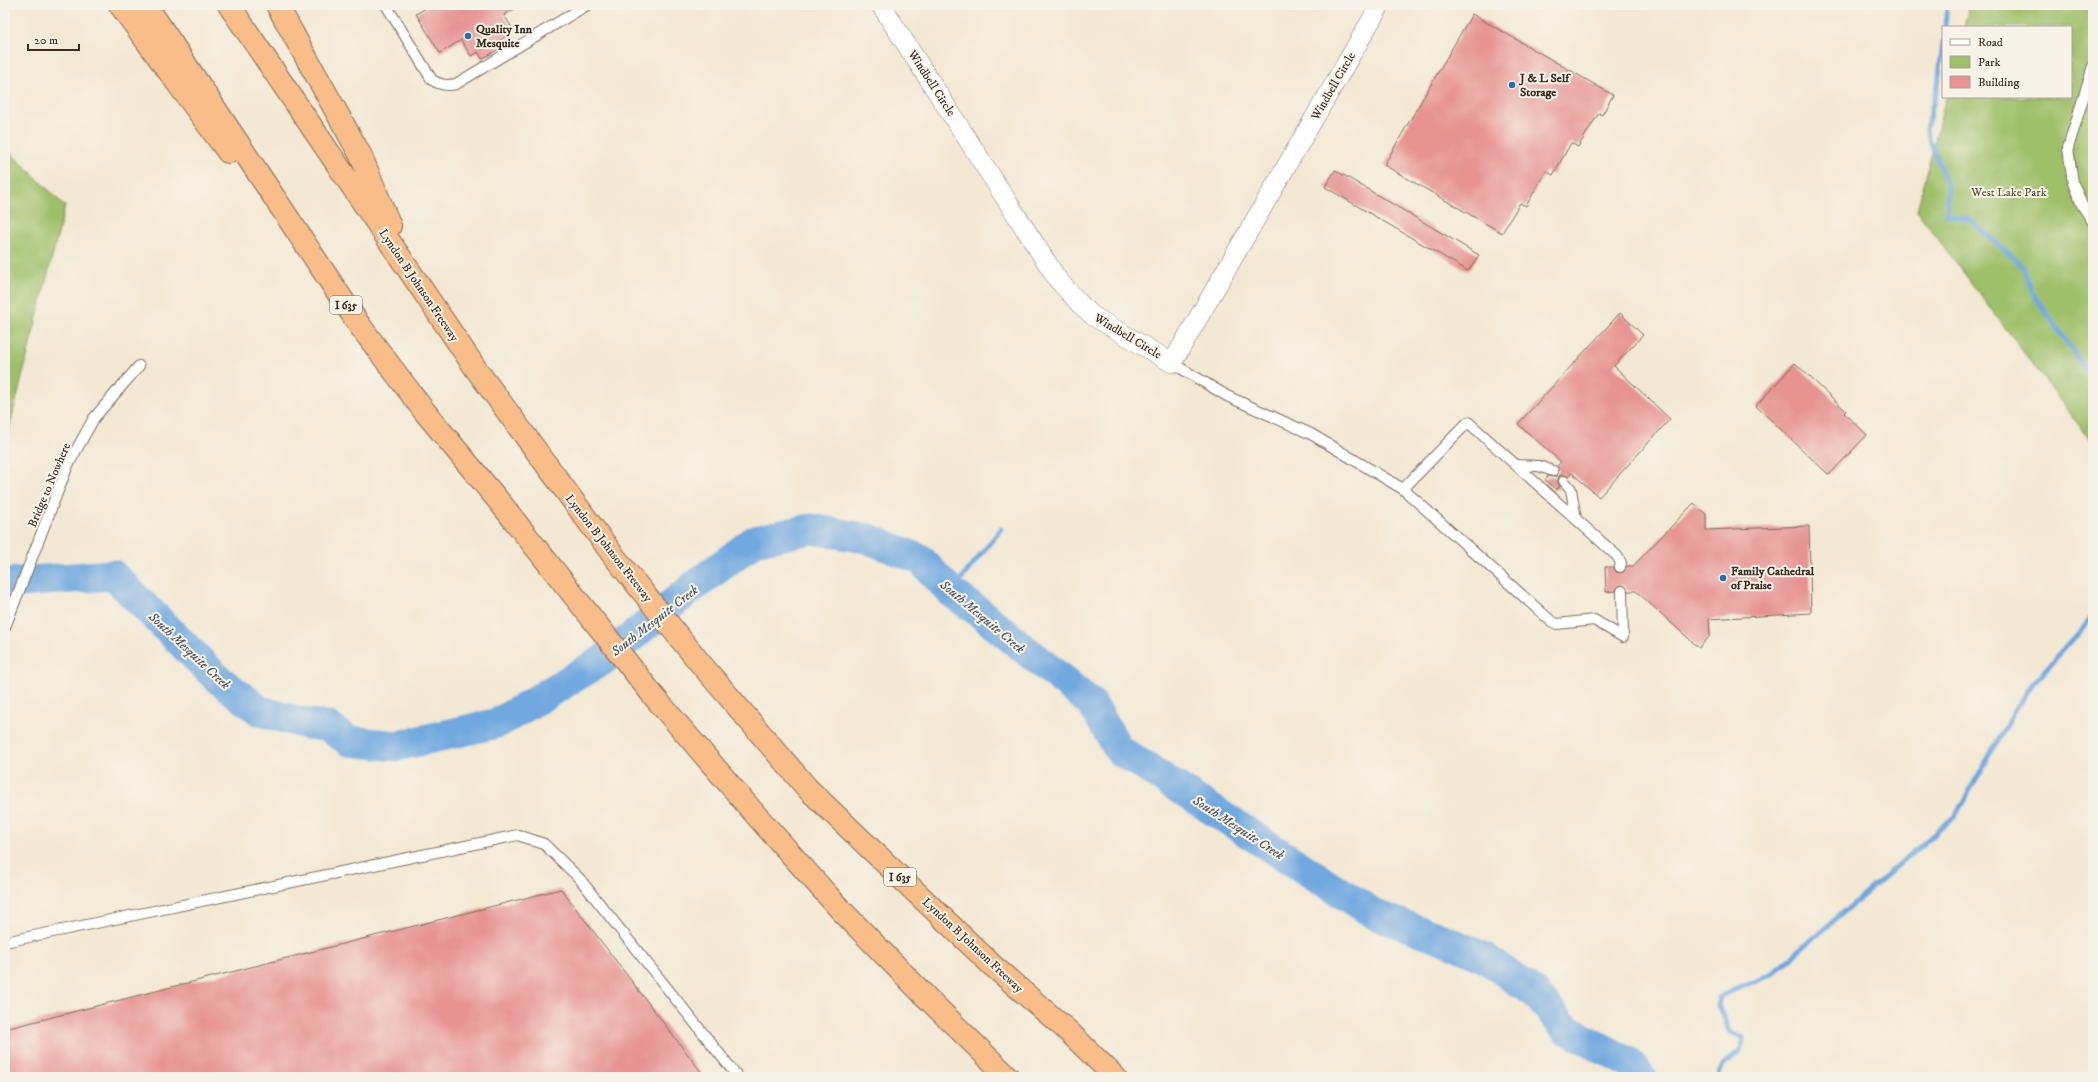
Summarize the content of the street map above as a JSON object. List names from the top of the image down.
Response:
{
  "streets": {
    "highway": ["Lyndon B Johnson Freeway", "I 635"],
    "street": ["Windbell Circle"],
    "lane": ["Bridge to Nowhere"]
  },
  "water": ["South Mesquite Creek"],
  "parks": ["West Lake Park"],
  "places": ["Quality Inn Mesquite", "J & L Self Storage", "Family Cathedral of Praise"],
  "legend": ["Road", "Park", "Building"],
  "scale_bar": "20 m"
}
